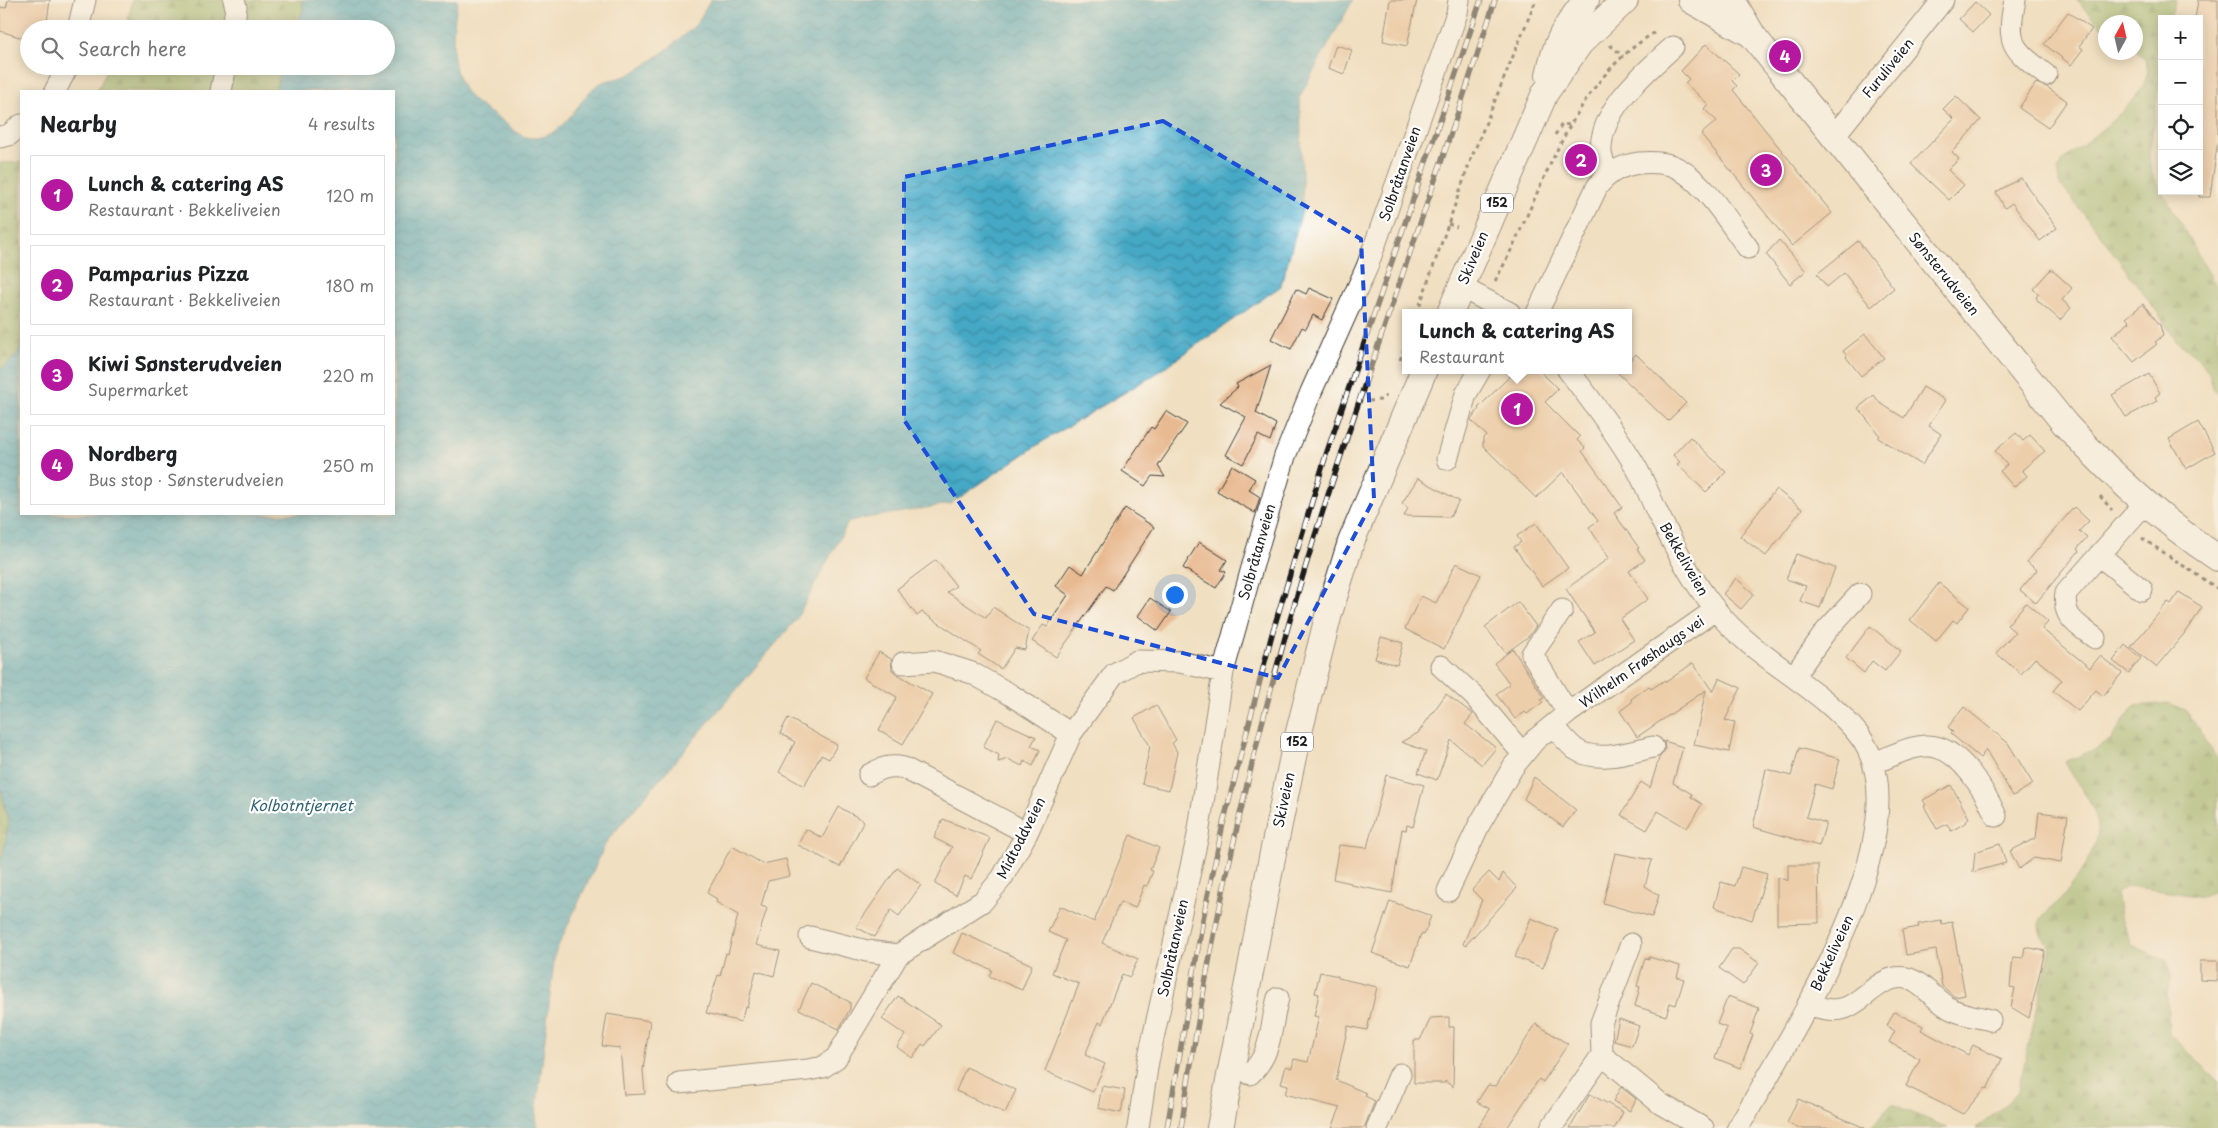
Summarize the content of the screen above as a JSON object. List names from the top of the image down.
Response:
{
  "streets": {
    "main road": ["152", "Skiveien", "Sønsterudveien"],
    "street": [
      "Furuliveien",
      "Solbråtanveien",
      "Bekkeliveien",
      "Wilhelm Frøshaugs vei",
      "Midtoddveien"
    ]
  },
  "crossings": [
    ["Furuliveien", "Sønsterudveien"],
    ["Solbråtanveien", "Midtoddveien"],
    ["Bekkeliveien", "Wilhelm Frøshaugs vei"]
  ],
  "water": ["Kolbotntjernet"],
  "north": "top",
  "page": {
    "map_buttons": ["+", "−"],
    "search": "Search here",
    "pins": [
      "4",
      "2",
      "3",
      "1"
    ],
    "heading": ["Nearby", "4 results"],
    "list": [
      {
        "mark": "1",
        "name": "Lunch & catering AS",
        "note": "Restaurant · Bekkeliveien",
        "value": "120 m"
      },
      {
        "mark": "2",
        "name": "Pamparius Pizza",
        "note": "Restaurant · Bekkeliveien",
        "value": "180 m"
      },
      {
        "mark": "3",
        "name": "Kiwi Sønsterudveien",
        "note": "Supermarket",
        "value": "220 m"
      },
      {
        "mark": "4",
        "name": "Nordberg",
        "note": "Bus stop · Sønsterudveien",
        "value": "250 m"
      }
    ],
    "popup": ["Lunch & catering AS", "Restaurant"]
  }
}
